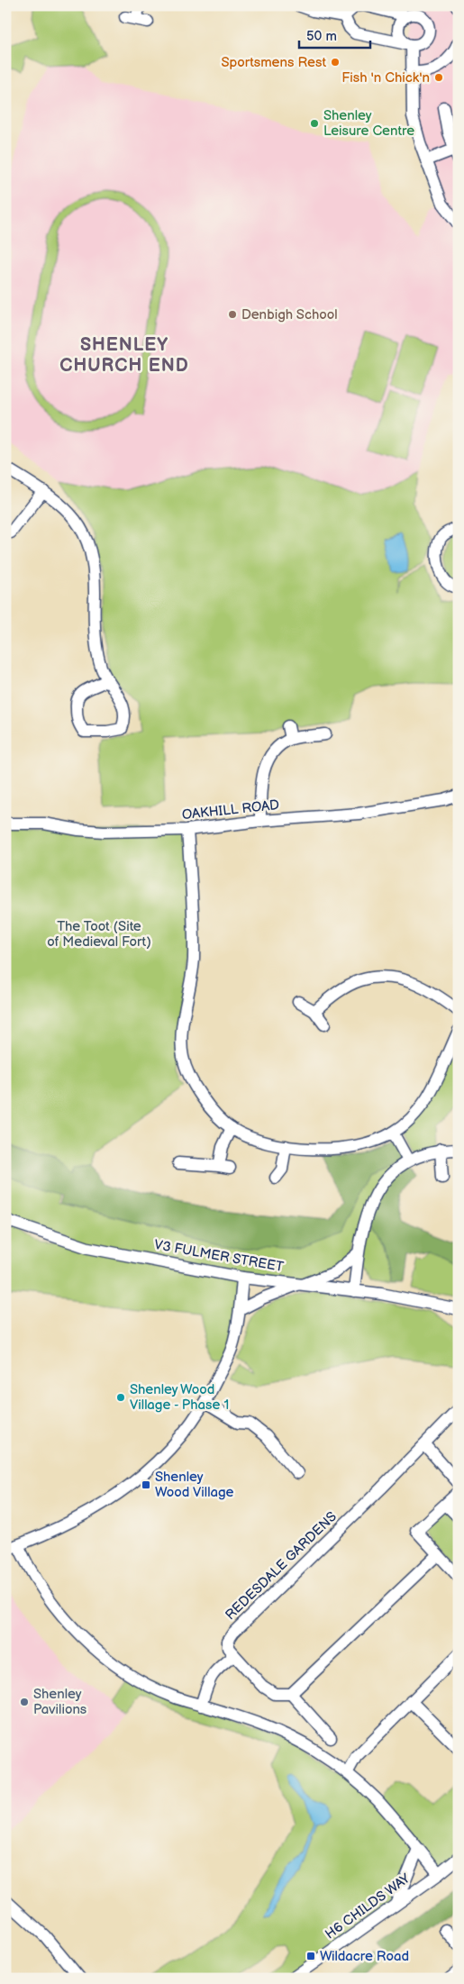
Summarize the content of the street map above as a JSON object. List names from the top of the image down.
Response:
{
  "streets": {
    "street": [
      "OAKHILL ROAD",
      "V3 FULMER STREET",
      "REDESDALE GARDENS",
      "H6 CHILDS WAY"
    ]
  },
  "districts": ["SHENLEY CHURCH END"],
  "parks": ["The Toot (Site of Medieval Fort)"],
  "places": {
    "other": [
      "Sportsmens Rest",
      "Fish 'n Chick'n",
      "Shenley Leisure Centre",
      "Denbigh School",
      "Shenley Wood Village - Phase 1",
      "Shenley Pavilions"
    ],
    "transit": ["Shenley Wood Village", "Wildacre Road"]
  },
  "scale_bar": "50 m"
}
